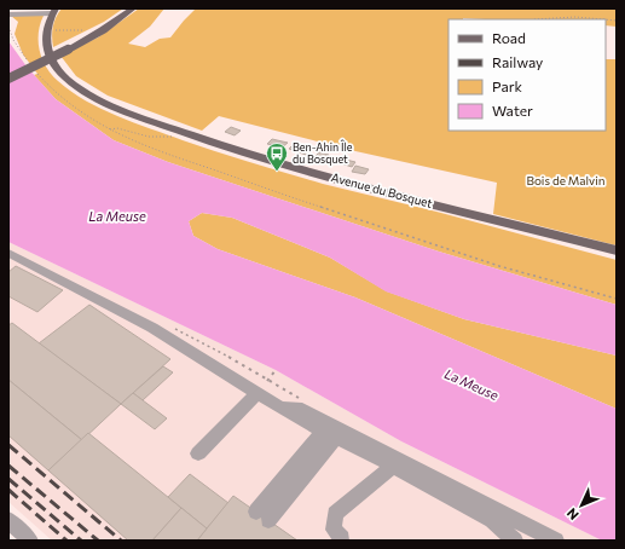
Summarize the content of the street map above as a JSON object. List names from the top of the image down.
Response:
{
  "streets": {
    "main road": ["Avenue du Bosquet"]
  },
  "water": ["La Meuse"],
  "parks": ["Bois de Malvin"],
  "places": {
    "bus stop": ["Ben-Ahin Île du Bosquet"]
  },
  "legend": [
    "Road",
    "Railway",
    "Park",
    "Water"
  ],
  "north": "bottom left"
}
